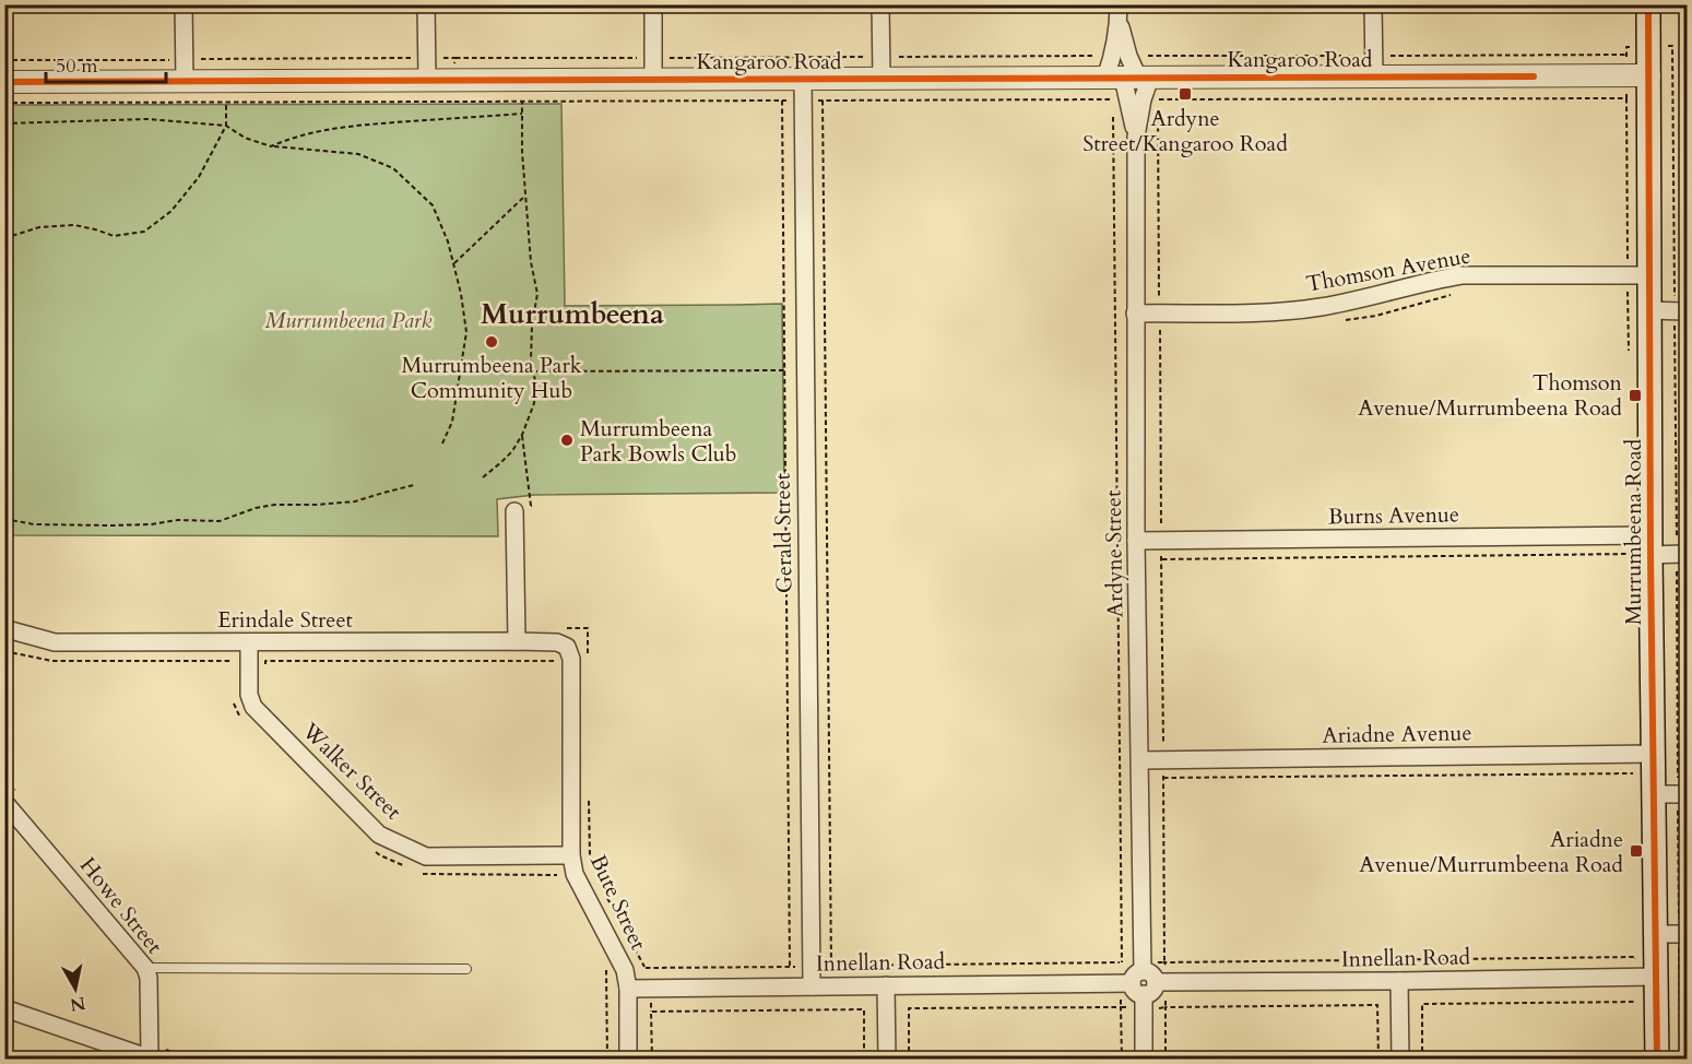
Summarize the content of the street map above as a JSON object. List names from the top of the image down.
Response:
{
  "streets": {
    "main road": ["Murrumbeena Road"],
    "street": [
      "Kangaroo Road",
      "Thomson Avenue",
      "Burns Avenue",
      "Gerald Street",
      "Ardyne Street",
      "Erindale Street",
      "Ariadne Avenue",
      "Walker Street",
      "Bute Street",
      "Howe Street",
      "Innellan Road"
    ]
  },
  "crossings": [
    ["Kangaroo Road", "Murrumbeena Road"],
    ["Kangaroo Road", "Gerald Street"],
    ["Kangaroo Road", "Ardyne Street"],
    ["Thomson Avenue", "Murrumbeena Road"],
    ["Thomson Avenue", "Ardyne Street"],
    ["Burns Avenue", "Murrumbeena Road"],
    ["Burns Avenue", "Ardyne Street"],
    ["Murrumbeena Road", "Ariadne Avenue"],
    ["Murrumbeena Road", "Innellan Road"],
    ["Gerald Street", "Innellan Road"],
    ["Ardyne Street", "Ariadne Avenue"],
    ["Ardyne Street", "Innellan Road"],
    ["Erindale Street", "Walker Street"],
    ["Erindale Street", "Bute Street"],
    ["Walker Street", "Bute Street"],
    ["Bute Street", "Innellan Road"]
  ],
  "districts": ["Murrumbeena"],
  "parks": ["Murrumbeena Park"],
  "places": {
    "transit": ["Ardyne Street/Kangaroo Road", "Thomson Avenue/Murrumbeena Road", "Ariadne Avenue/Murrumbeena Road"],
    "other": ["Murrumbeena Park Community Hub", "Murrumbeena Park Bowls Club"]
  },
  "scale_bar": "50 m",
  "north": "bottom"
}
